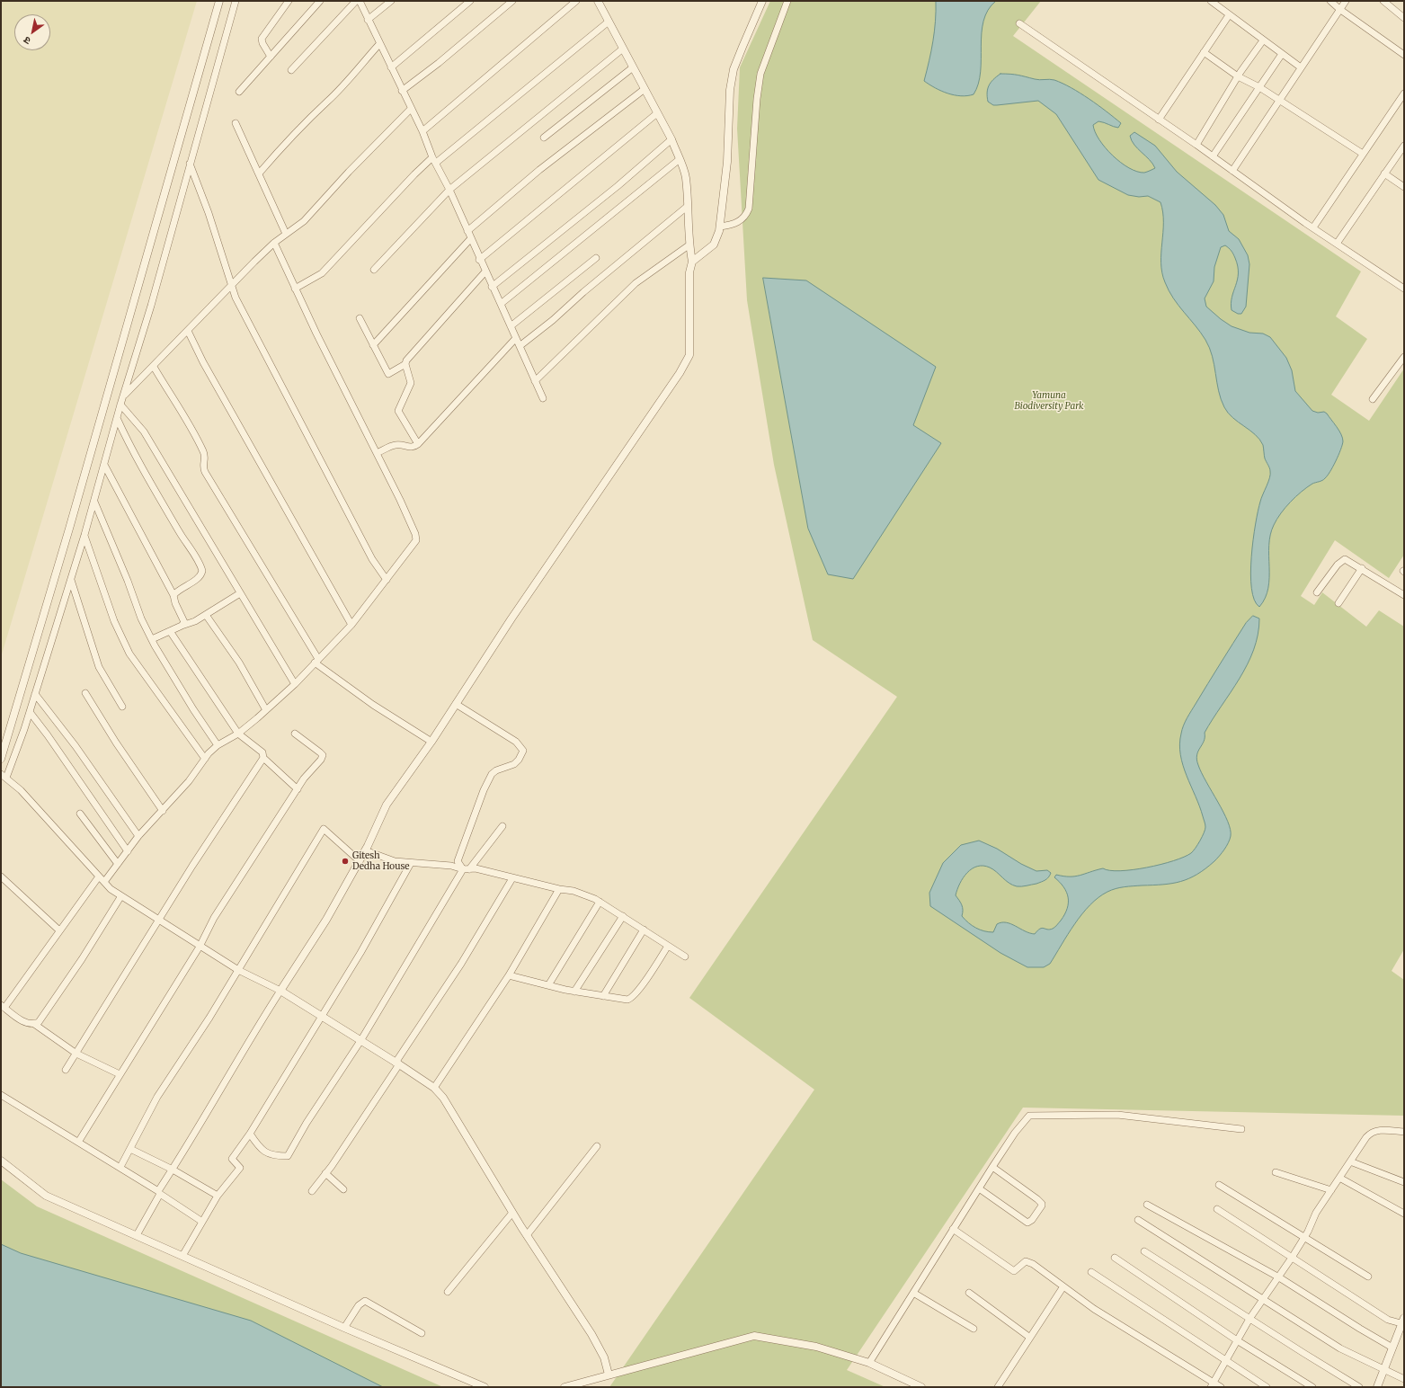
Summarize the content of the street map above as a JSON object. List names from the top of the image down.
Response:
{
  "parks": ["Yamuna Biodiversity Park"],
  "places": ["Gitesh Dedha House"],
  "north": "bottom left"
}
